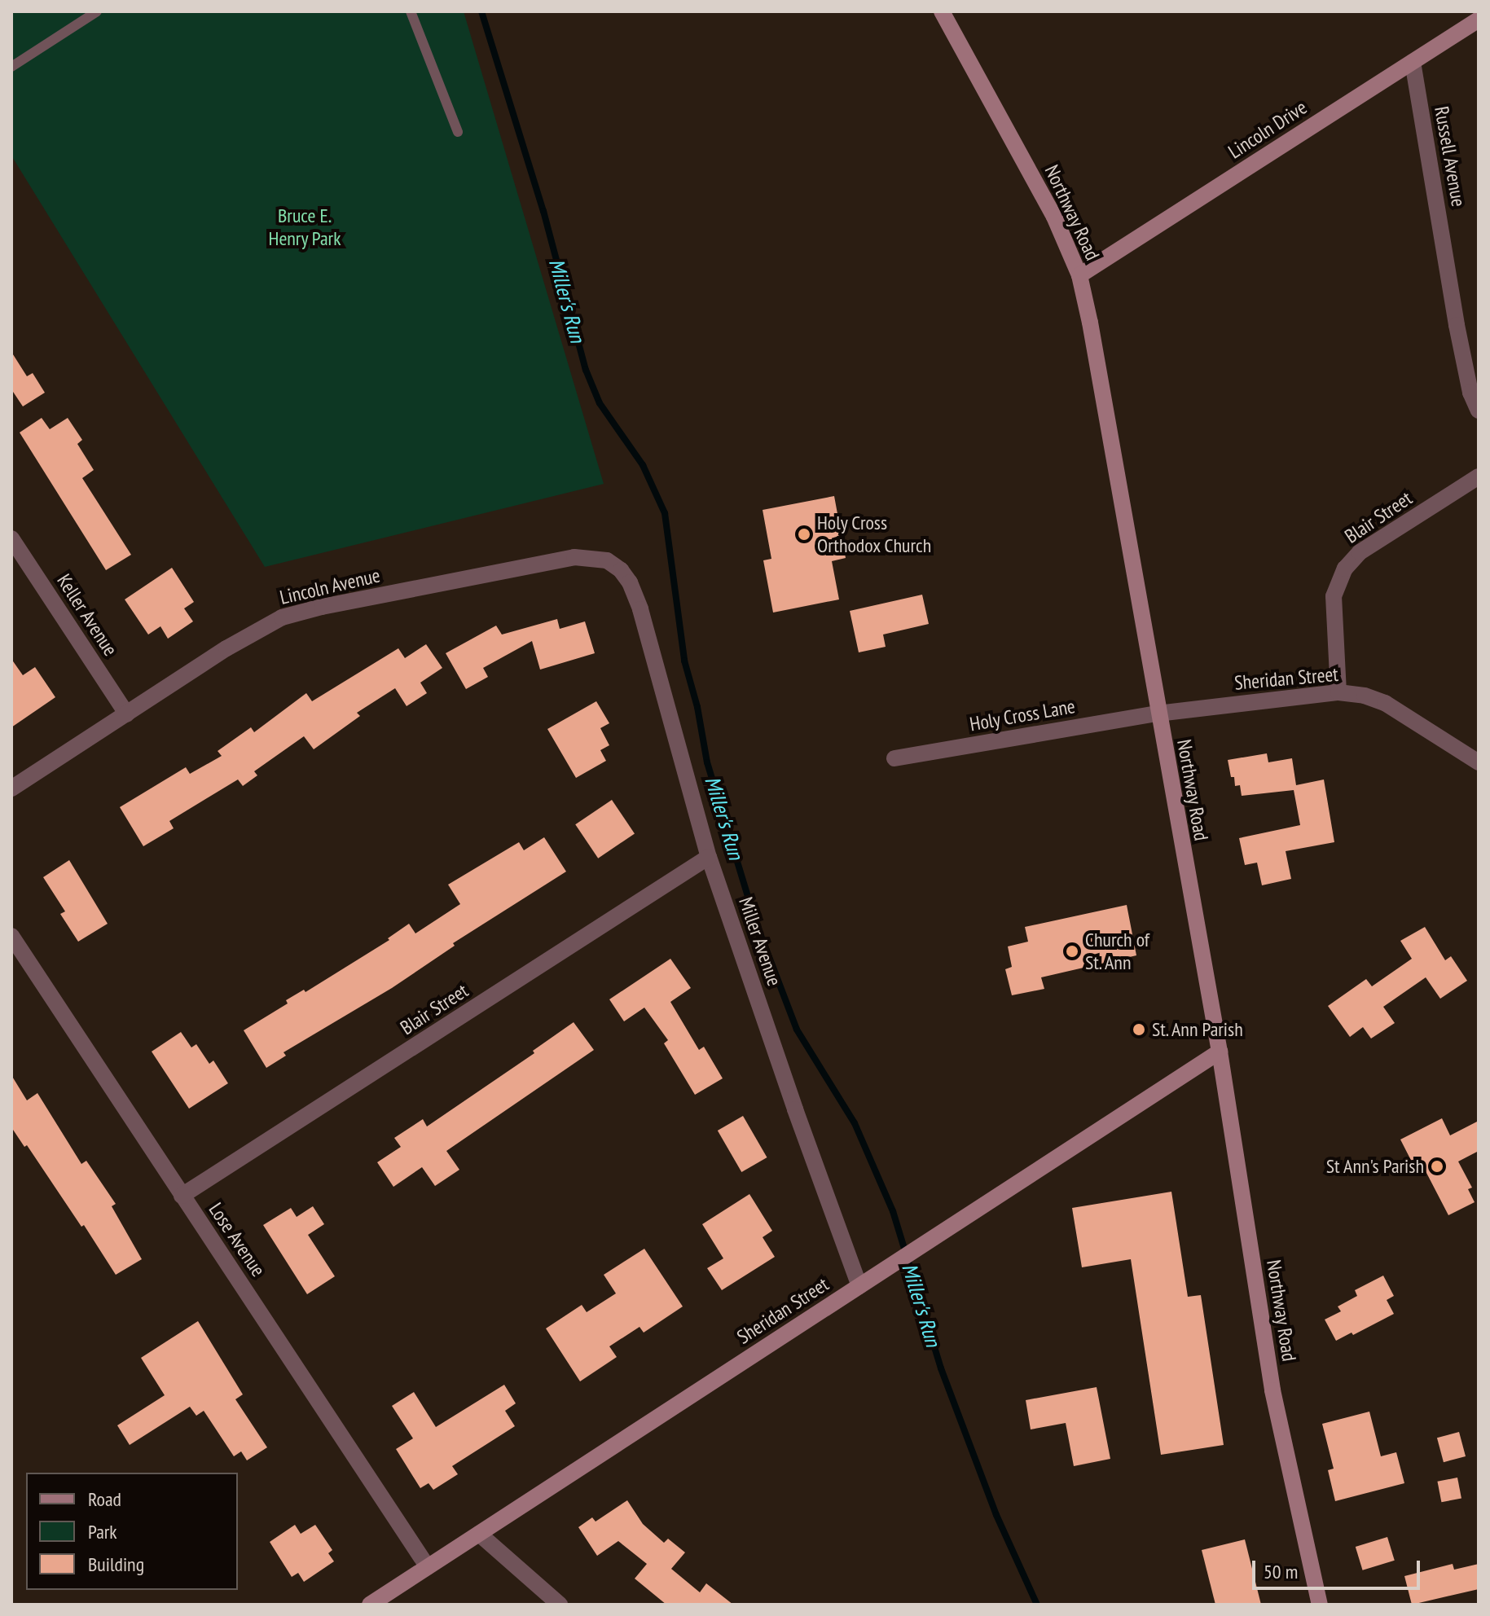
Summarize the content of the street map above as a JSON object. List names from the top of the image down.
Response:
{
  "streets": {
    "street": [
      "Lincoln Drive",
      "Russell Avenue",
      "Northway Road",
      "Blair Street",
      "Lincoln Avenue",
      "Keller Avenue",
      "Sheridan Street",
      "Holy Cross Lane",
      "Miller Avenue",
      "Lose Avenue"
    ]
  },
  "crossings": [
    ["Lincoln Drive", "Russell Avenue"],
    ["Lincoln Drive", "Northway Road"],
    ["Northway Road", "Sheridan Street"],
    ["Northway Road", "Holy Cross Lane"],
    ["Blair Street", "Sheridan Street"],
    ["Blair Street", "Miller Avenue"],
    ["Blair Street", "Lose Avenue"],
    ["Lincoln Avenue", "Keller Avenue"],
    ["Lincoln Avenue", "Miller Avenue"],
    ["Sheridan Street", "Holy Cross Lane"],
    ["Sheridan Street", "Miller Avenue"],
    ["Sheridan Street", "Lose Avenue"]
  ],
  "water": ["Miller's Run"],
  "parks": ["Bruce E. Henry Park"],
  "places": [
    "Holy Cross Orthodox Church",
    "Church of St. Ann",
    "St. Ann Parish",
    "St Ann's Parish"
  ],
  "legend": ["Road", "Park", "Building"],
  "scale_bar": "50 m"
}
